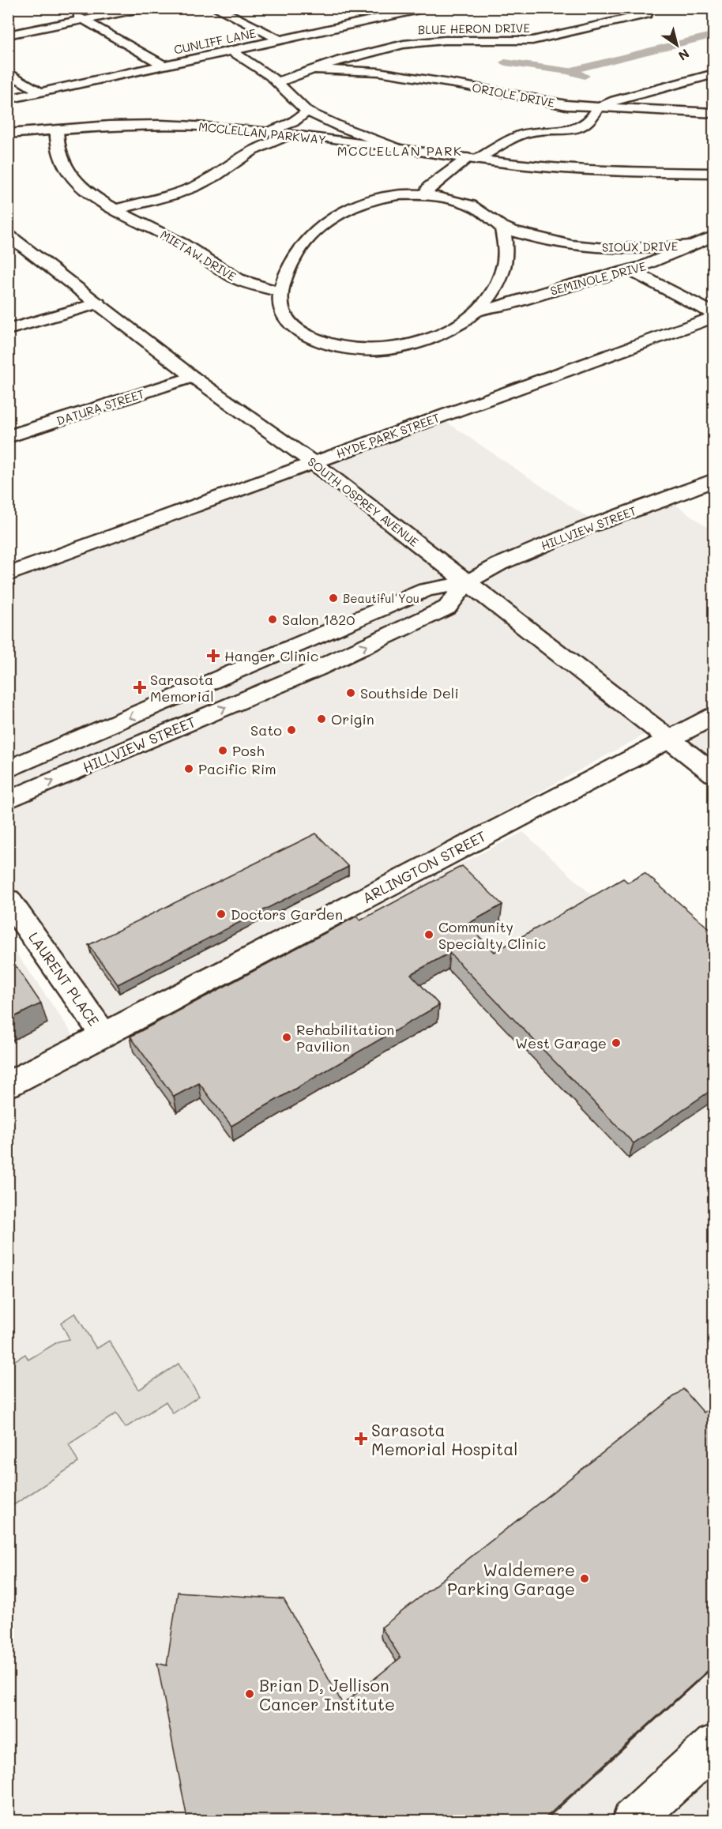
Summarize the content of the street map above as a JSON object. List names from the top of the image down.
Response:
{
  "streets": {
    "street": [
      "BLUE HERON DRIVE",
      "CUNLIFF LANE",
      "ORIOLE DRIVE",
      "MCCLELLAN PARKWAY",
      "SIOUX DRIVE",
      "MIETAW DRIVE",
      "SEMINOLE DRIVE",
      "DATURA STREET",
      "HYDE PARK STREET",
      "SOUTH OSPREY AVENUE",
      "HILLVIEW STREET",
      "ARLINGTON STREET",
      "LAURENT PLACE"
    ]
  },
  "crossings": [
    ["BLUE HERON DRIVE", "ORIOLE DRIVE"],
    ["MCCLELLAN PARKWAY", "MIETAW DRIVE"],
    ["SIOUX DRIVE", "SEMINOLE DRIVE"],
    ["DATURA STREET", "SOUTH OSPREY AVENUE"],
    ["HYDE PARK STREET", "SOUTH OSPREY AVENUE"],
    ["SOUTH OSPREY AVENUE", "HILLVIEW STREET"],
    ["SOUTH OSPREY AVENUE", "ARLINGTON STREET"],
    ["ARLINGTON STREET", "LAURENT PLACE"]
  ],
  "districts": ["MCCLELLAN PARK"],
  "places": {
    "other": [
      "Beautiful You",
      "Salon 1820",
      "Southside Deli",
      "Origin",
      "Sato",
      "Posh",
      "Pacific Rim",
      "Doctors Garden",
      "Community Specialty Clinic",
      "Rehabilitation Pavilion",
      "West Garage",
      "Waldemere Parking Garage",
      "Brian D, Jellison Cancer Institute"
    ],
    "health": ["Hanger Clinic", "Sarasota Memorial", "Sarasota Memorial Hospital"]
  },
  "north": "bottom right"
}
